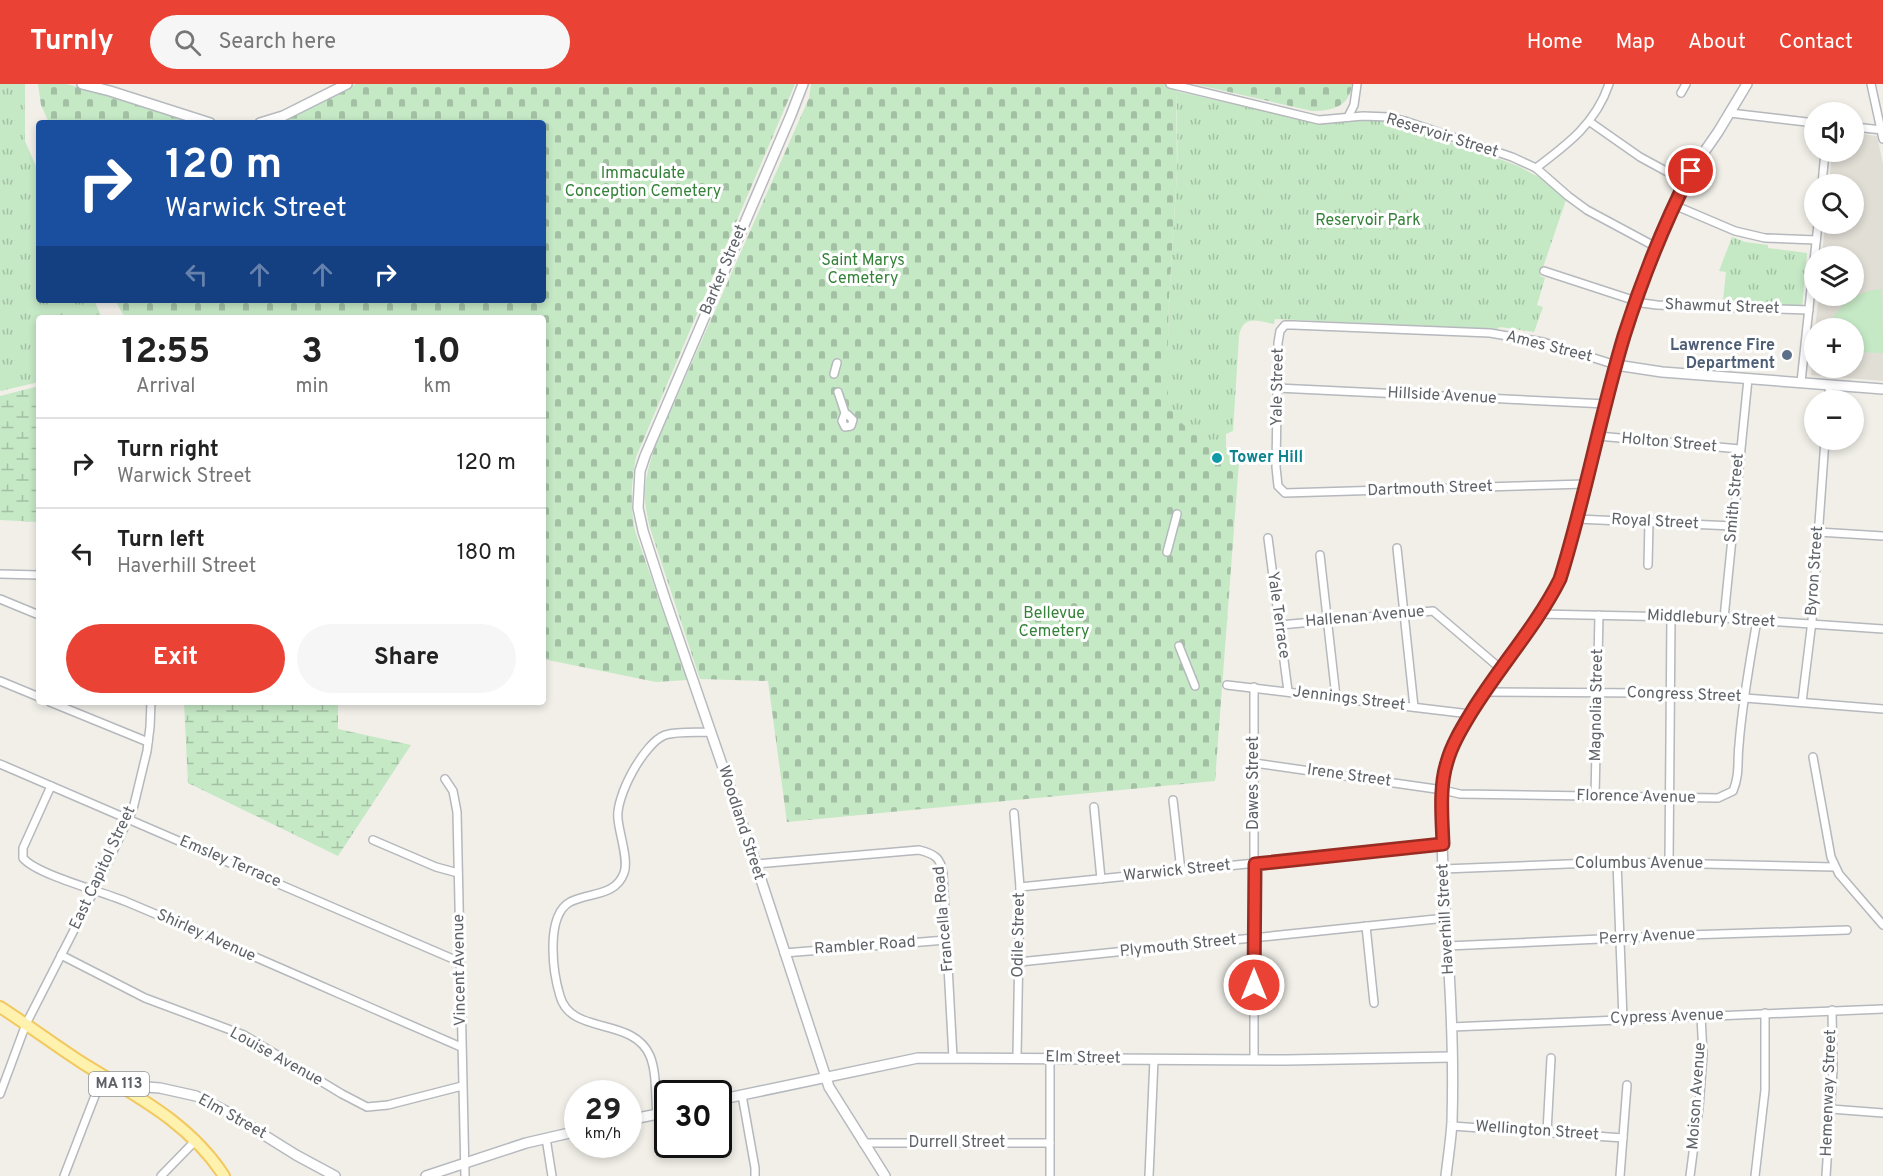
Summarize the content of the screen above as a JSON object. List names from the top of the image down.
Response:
{
  "streets": {
    "main road": [
      "Barker Street",
      "Ames Street",
      "Woodland Street",
      "Haverhill Street",
      "Elm Street",
      "MA 113"
    ],
    "street": [
      "Reservoir Street",
      "Shawmut Street",
      "Yale Street",
      "Hillside Avenue",
      "Holton Street",
      "Dartmouth Street",
      "Smith Street",
      "Royal Street",
      "Byron Street",
      "Yale Terrace",
      "Hallenan Avenue",
      "Middlebury Street",
      "Congress Street",
      "Jennings Street",
      "Magnolia Street",
      "Irene Street",
      "Dawes Street",
      "Florence Avenue",
      "Emsley Terrace",
      "Columbus Avenue",
      "East Capitol Street",
      "Warwick Street",
      "Francella Road",
      "Odile Street",
      "Shirley Avenue",
      "Perry Avenue",
      "Rambler Road",
      "Plymouth Street",
      "Vincent Avenue",
      "Cypress Avenue",
      "Louise Avenue",
      "Hemenway Street",
      "Moison Avenue",
      "Wellington Street",
      "Durrell Street"
    ]
  },
  "crossings": [
    ["Reservoir Street", "Haverhill Street"],
    ["Barker Street", "Woodland Street"],
    ["Shawmut Street", "Haverhill Street"],
    ["Ames Street", "Yale Street"],
    ["Ames Street", "Smith Street"],
    ["Ames Street", "Haverhill Street"],
    ["Yale Street", "Hillside Avenue"],
    ["Yale Street", "Dartmouth Street"],
    ["Hillside Avenue", "Haverhill Street"],
    ["Holton Street", "Smith Street"],
    ["Holton Street", "Haverhill Street"],
    ["Dartmouth Street", "Haverhill Street"],
    ["Smith Street", "Royal Street"],
    ["Smith Street", "Middlebury Street"],
    ["Royal Street", "Haverhill Street"],
    ["Byron Street", "Middlebury Street"],
    ["Byron Street", "Congress Street"],
    ["Yale Terrace", "Hallenan Avenue"],
    ["Yale Terrace", "Jennings Street"],
    ["Hallenan Avenue", "Haverhill Street"],
    ["Middlebury Street", "Magnolia Street"],
    ["Middlebury Street", "Haverhill Street"],
    ["Congress Street", "Magnolia Street"],
    ["Congress Street", "Florence Avenue"],
    ["Congress Street", "Haverhill Street"],
    ["Jennings Street", "Dawes Street"],
    ["Jennings Street", "Haverhill Street"],
    ["Magnolia Street", "Florence Avenue"],
    ["Irene Street", "Dawes Street"],
    ["Irene Street", "Florence Avenue"],
    ["Irene Street", "Haverhill Street"],
    ["Dawes Street", "Warwick Street"],
    ["Dawes Street", "Plymouth Street"],
    ["Dawes Street", "Elm Street"],
    ["Florence Avenue", "Haverhill Street"],
    ["Woodland Street", "Francella Road"],
    ["Woodland Street", "Rambler Road"],
    ["Woodland Street", "Elm Street"],
    ["Woodland Street", "Durrell Street"],
    ["Emsley Terrace", "East Capitol Street"],
    ["Emsley Terrace", "Shirley Avenue"],
    ["Emsley Terrace", "Vincent Avenue"],
    ["Columbus Avenue", "Haverhill Street"],
    ["East Capitol Street", "Shirley Avenue"],
    ["East Capitol Street", "Louise Avenue"],
    ["East Capitol Street", "MA 113"],
    ["Warwick Street", "Haverhill Street"],
    ["Warwick Street", "Odile Street"],
    ["Francella Road", "Rambler Road"],
    ["Francella Road", "Elm Street"],
    ["Haverhill Street", "Perry Avenue"],
    ["Haverhill Street", "Plymouth Street"],
    ["Haverhill Street", "Cypress Avenue"],
    ["Haverhill Street", "Elm Street"],
    ["Haverhill Street", "Wellington Street"],
    ["Odile Street", "Plymouth Street"],
    ["Odile Street", "Elm Street"],
    ["Shirley Avenue", "Vincent Avenue"],
    ["Vincent Avenue", "Louise Avenue"],
    ["Cypress Avenue", "Hemenway Street"],
    ["Cypress Avenue", "Moison Avenue"],
    ["Elm Street", "MA 113"]
  ],
  "parks": [
    "Immaculate Conception Cemetery",
    "Reservoir Park",
    "Saint Marys Cemetery",
    "Bellevue Cemetery"
  ],
  "places": ["Lawrence Fire Department", "Tower Hill"],
  "page": {
    "header": "Turnly",
    "search": "Search here",
    "nav": [
      "Home",
      "Map",
      "About",
      "Contact"
    ],
    "map_buttons": ["+", "−"],
    "turn": ["120 m", "Warwick Street"],
    "eta": [
      "12:55",
      "Arrival",
      "3",
      "min",
      "1.0",
      "km"
    ],
    "list": [
      {
        "name": "Turn right",
        "note": "Warwick Street",
        "value": "120 m"
      },
      {
        "name": "Turn left",
        "note": "Haverhill Street",
        "value": "180 m"
      }
    ],
    "buttons": ["Exit", "Share"],
    "speed": "29 km/h",
    "limit": "30"
  }
}
